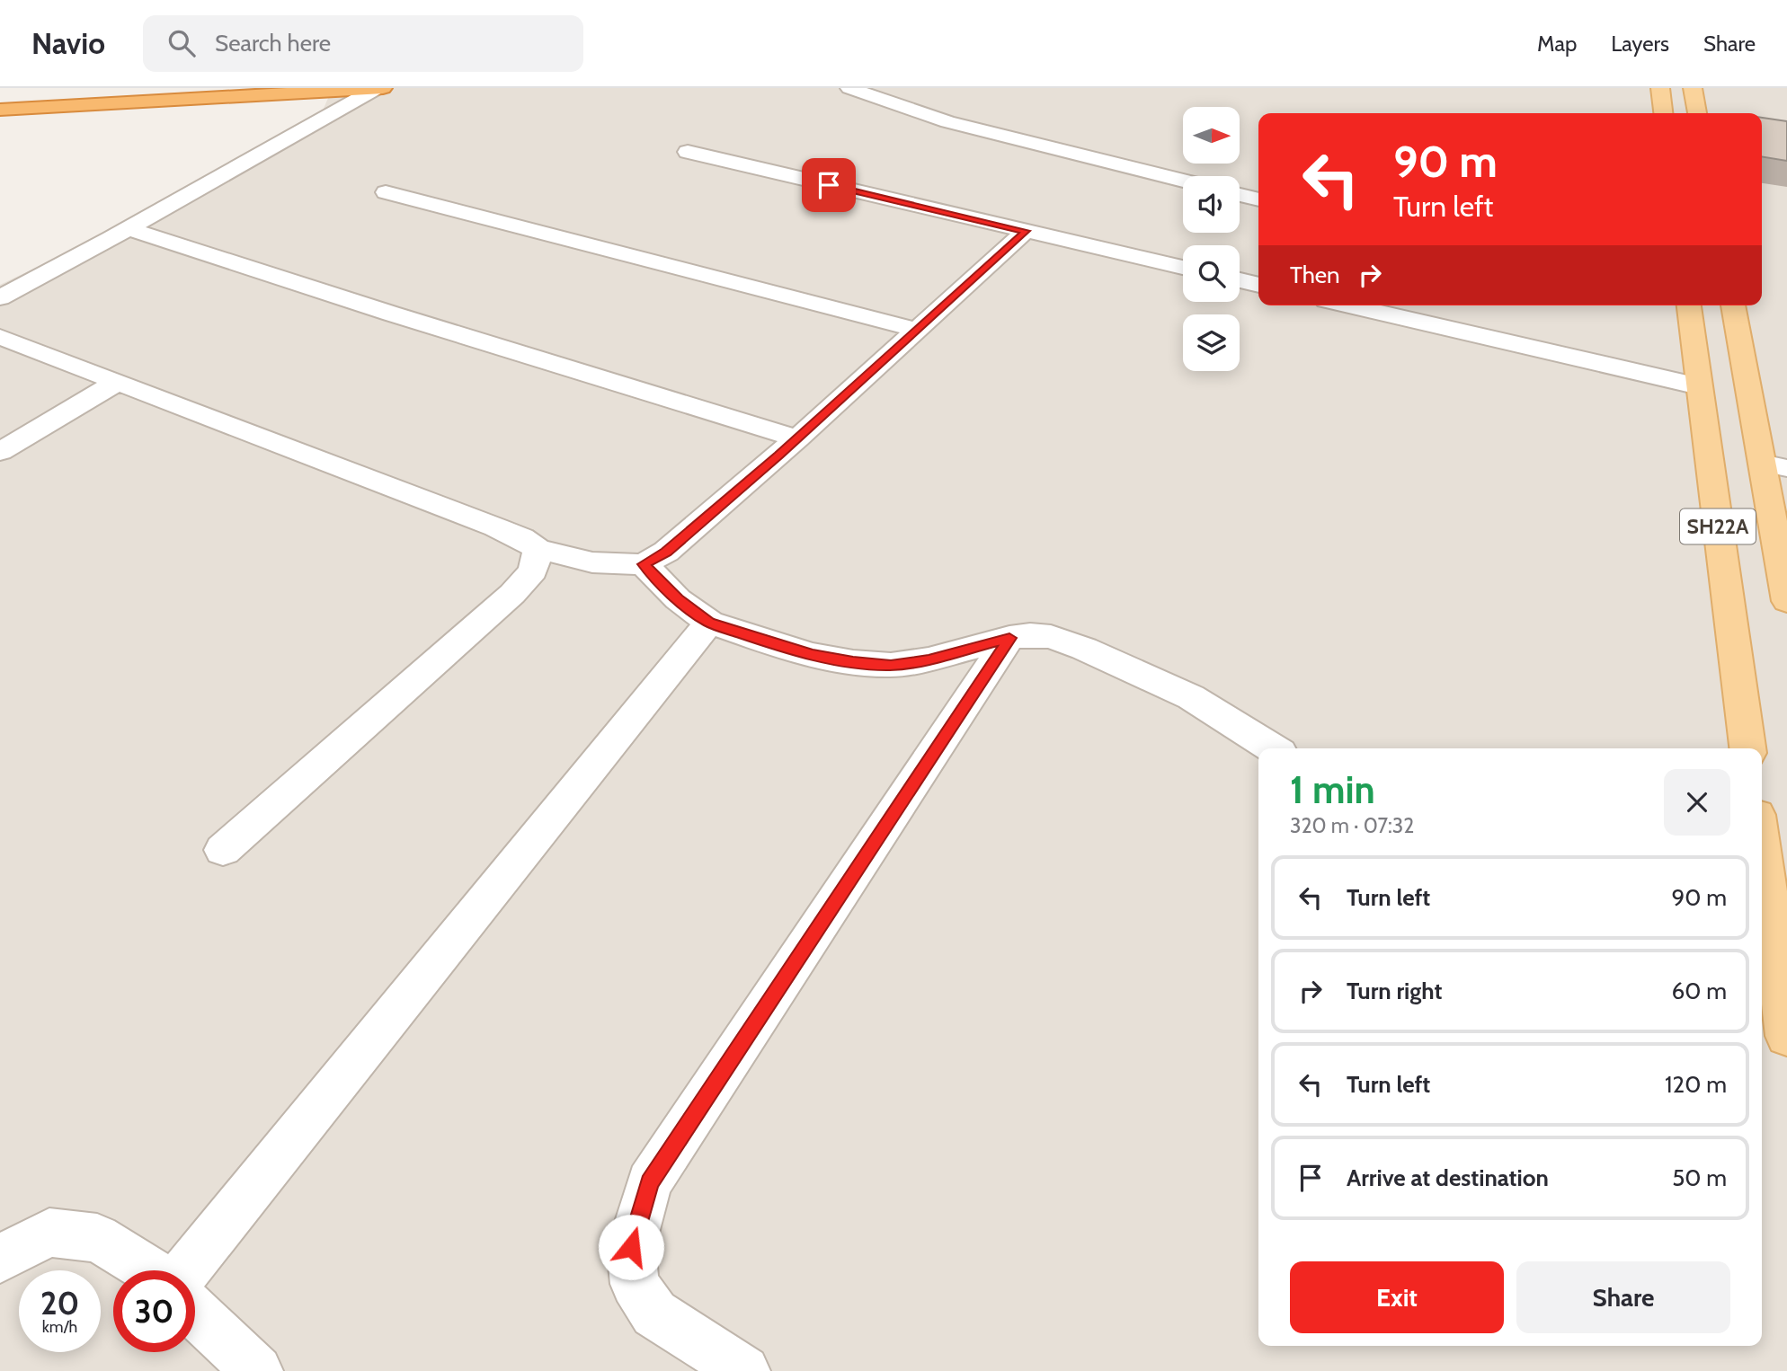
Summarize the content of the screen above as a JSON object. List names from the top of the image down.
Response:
{
  "streets": {
    "main road": ["SH22A"]
  },
  "north": "right",
  "page": {
    "header": "Navio",
    "search": "Search here",
    "nav": ["Map", "Layers", "Share"],
    "turn": ["90 m", "Turn left"],
    "then": "Then",
    "heading": ["1 min", "320 m · 07:32"],
    "list": [
      {
        "name": "Turn left",
        "value": "90 m"
      },
      {
        "name": "Turn right",
        "value": "60 m"
      },
      {
        "name": "Turn left",
        "value": "120 m"
      },
      {
        "name": "Arrive at destination",
        "value": "50 m"
      }
    ],
    "buttons": ["Exit", "Share"],
    "speed": "20 km/h",
    "limit": "30"
  }
}
